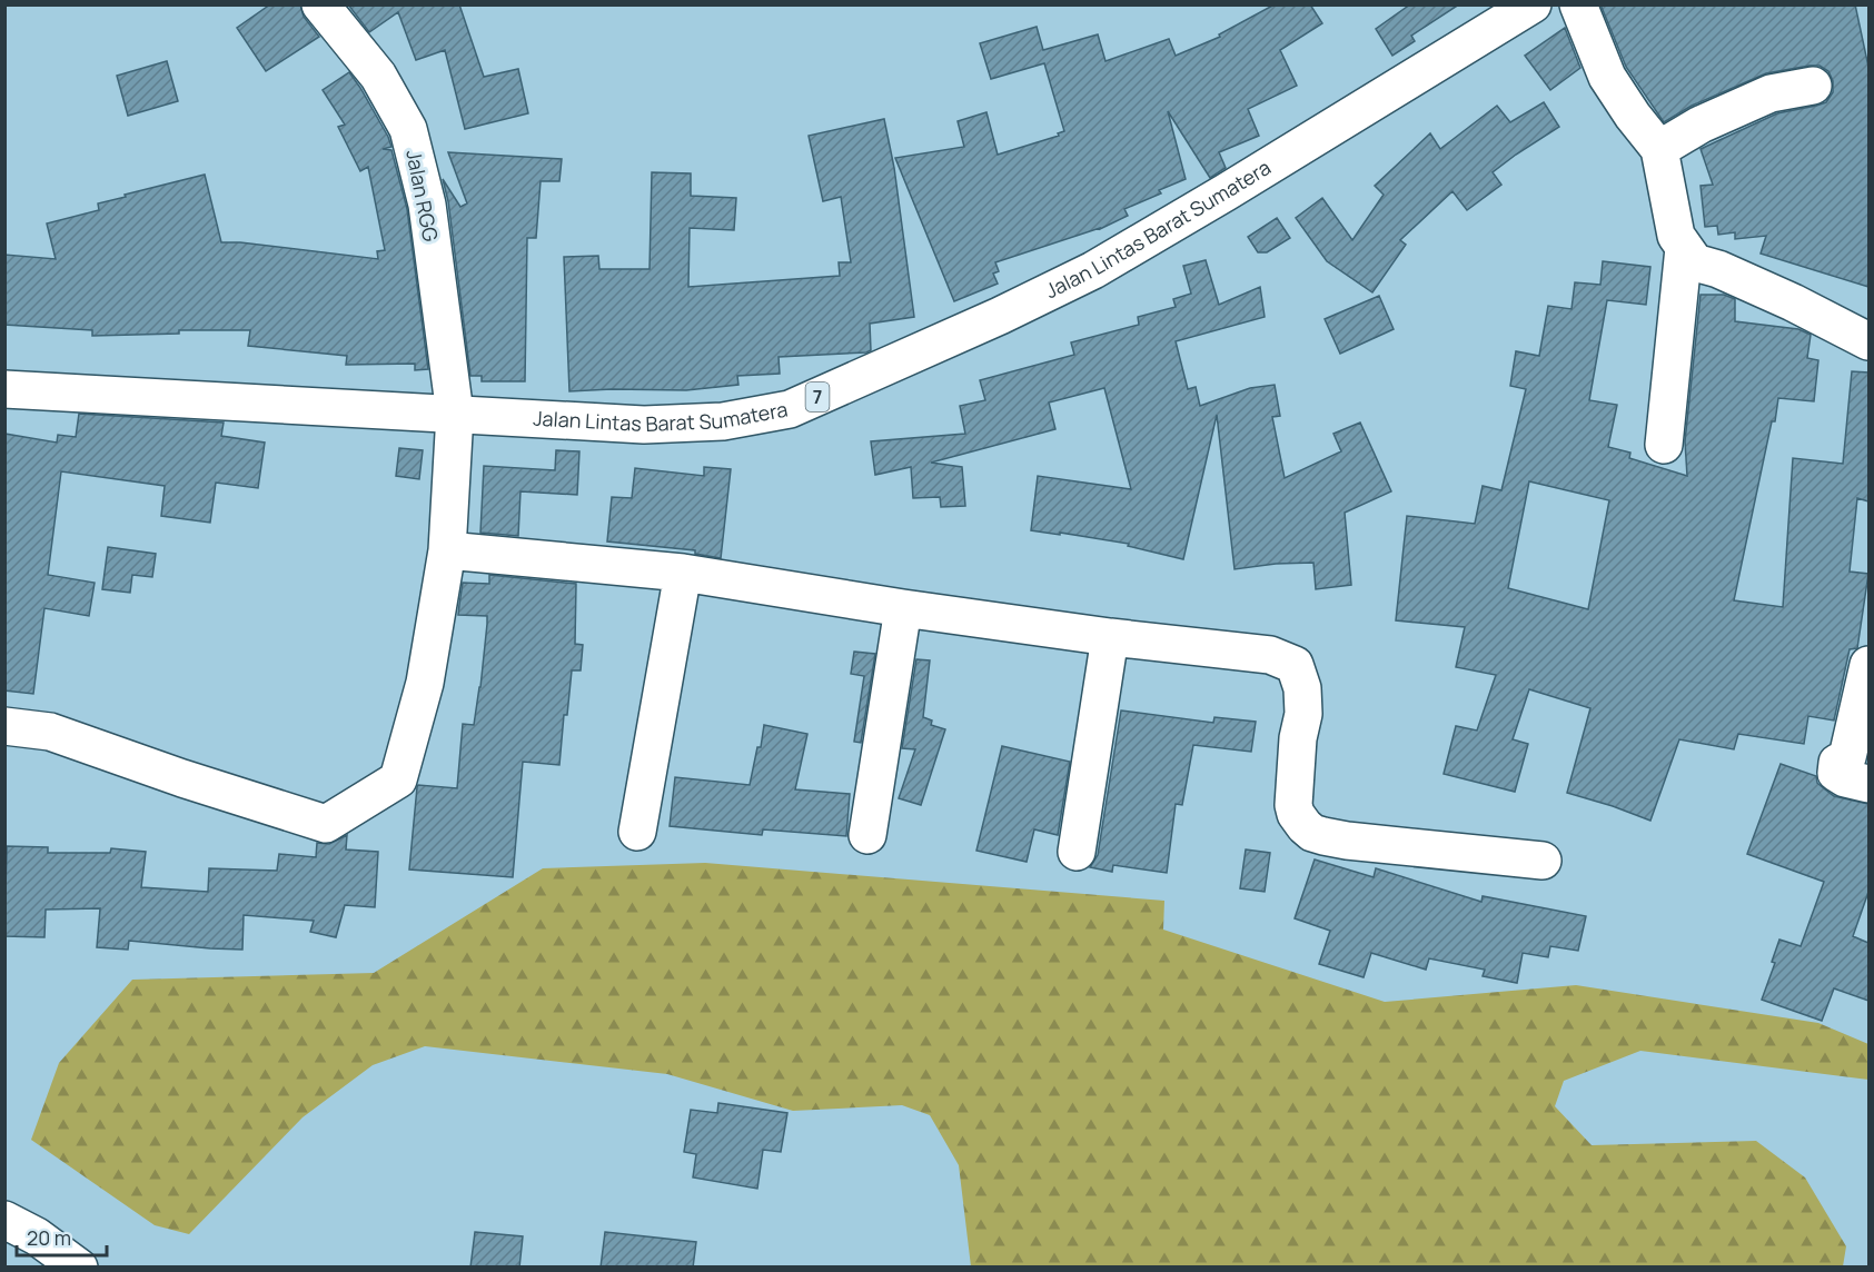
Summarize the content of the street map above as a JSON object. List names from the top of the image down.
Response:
{
  "streets": {
    "main road": ["Jalan RGG", "Jalan Lintas Barat Sumatera", "7"]
  },
  "crossings": [
    ["Jalan RGG", "Jalan Lintas Barat Sumatera"]
  ],
  "scale_bar": "20 m"
}
